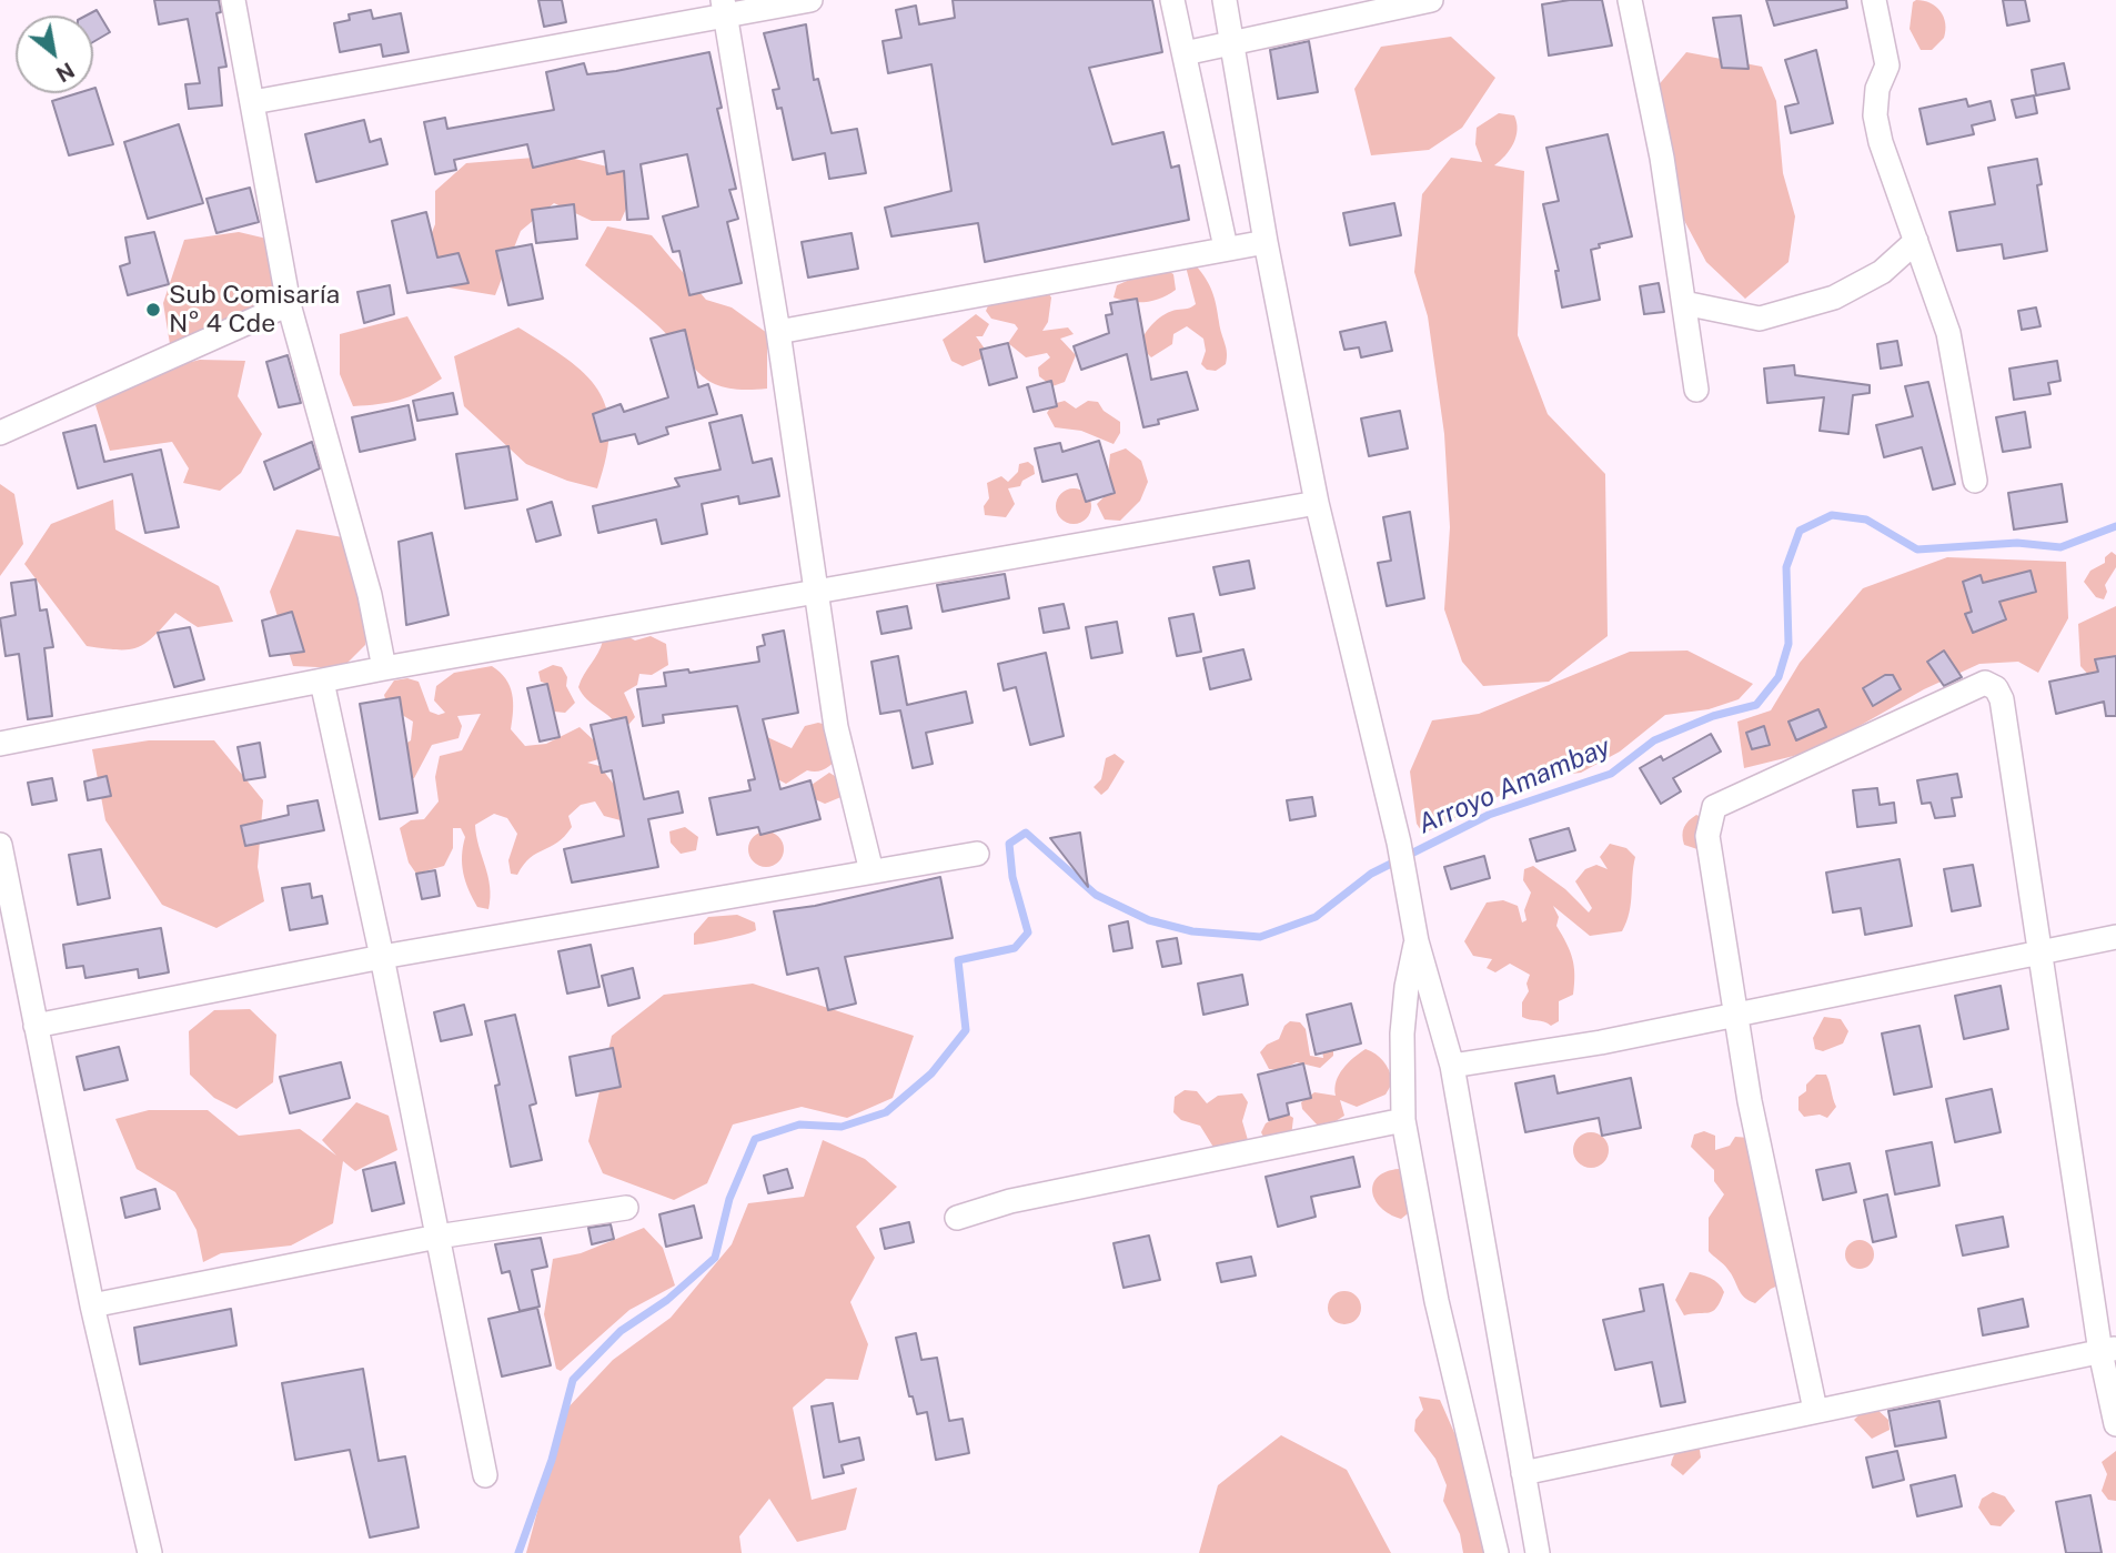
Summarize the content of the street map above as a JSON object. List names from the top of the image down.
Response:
{
  "water": ["Arroyo Amambay"],
  "places": ["Sub Comisaría N° 4 Cde"],
  "north": "bottom right"
}
